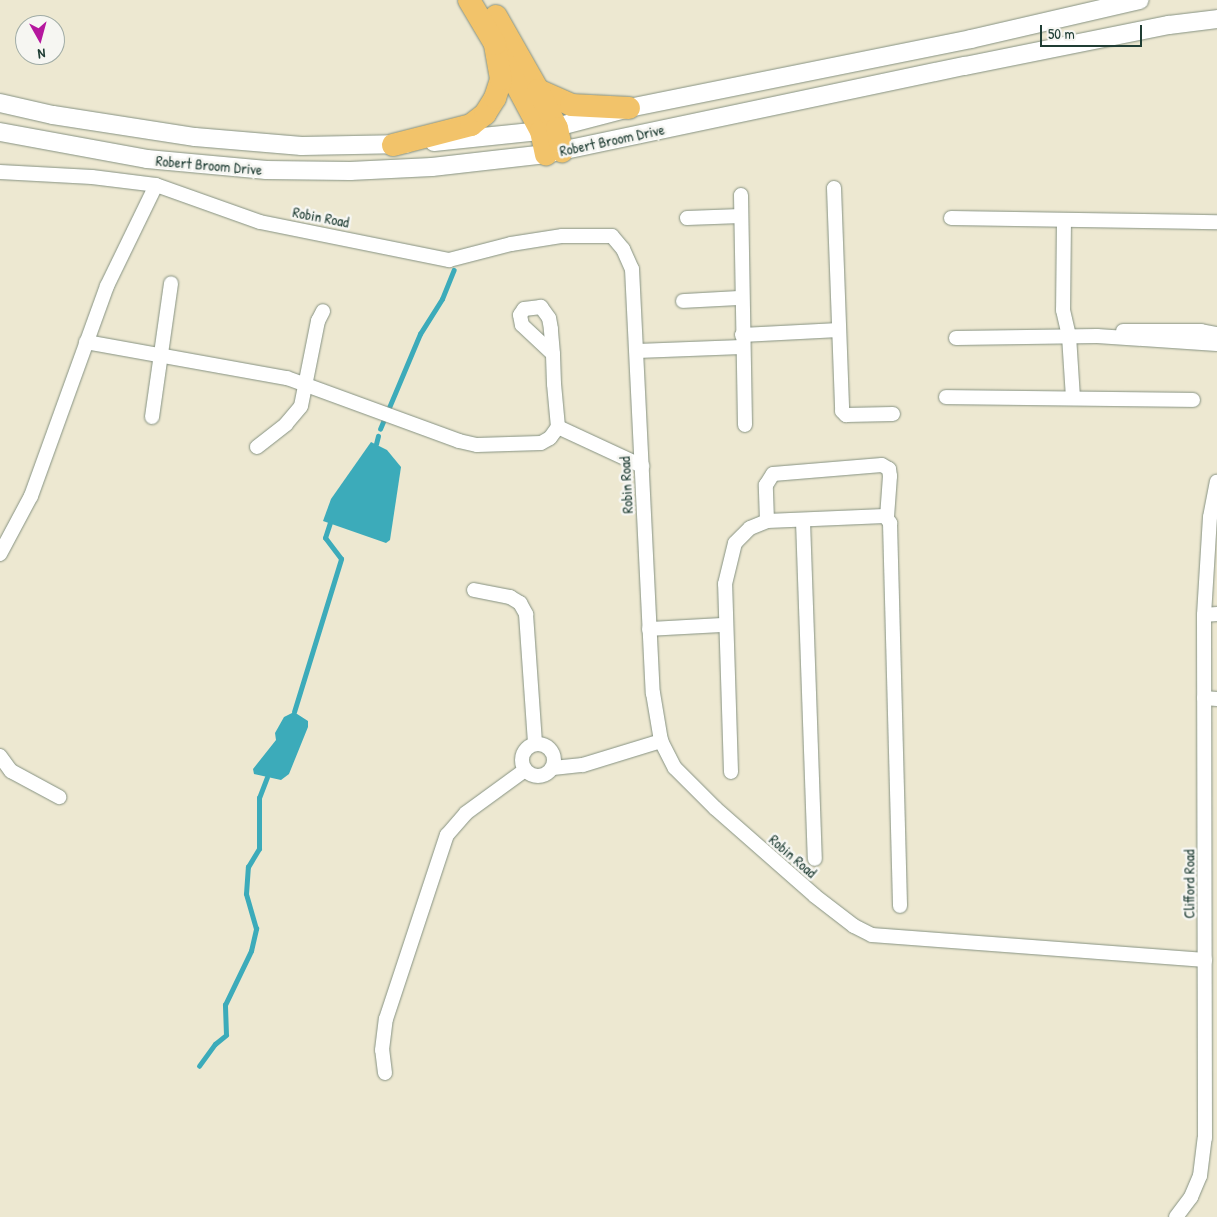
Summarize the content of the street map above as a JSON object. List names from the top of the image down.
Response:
{
  "streets": {
    "street": ["Robert Broom Drive", "Robin Road", "Clifford Road"]
  },
  "crossings": [
    ["Robin Road", "Clifford Road"]
  ],
  "scale_bar": "50 m",
  "north": "bottom"
}
